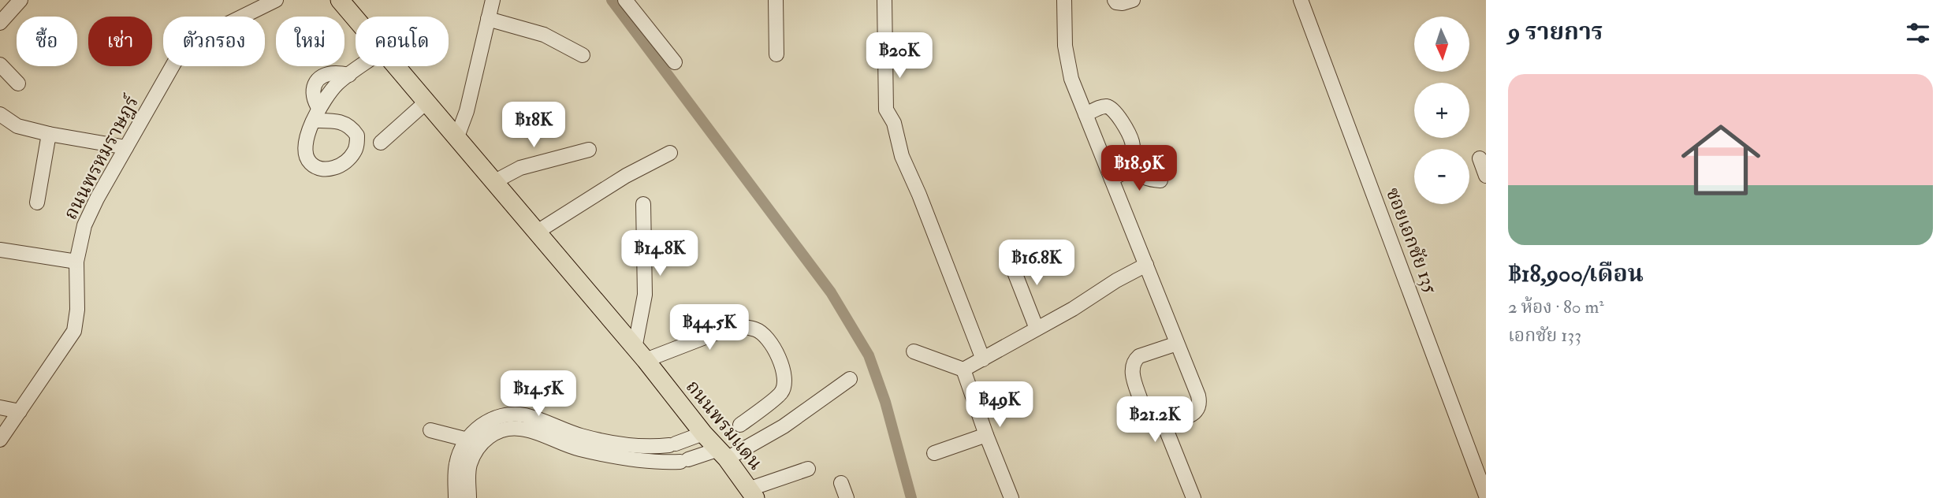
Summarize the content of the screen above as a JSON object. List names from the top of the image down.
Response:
{
  "streets": {
    "main road": ["ถนนพรมแดน"],
    "street": ["ถนนพรหมราษฎร์", "ซอยเอกชัย 135"]
  },
  "north": "bottom",
  "page": {
    "heading": "9 รายการ",
    "map_buttons": ["+", "−"],
    "chip": [
      "ซื้อ",
      "เช่า",
      "ตัวกรอง",
      "ใหม่",
      "คอนโด"
    ],
    "price": [
      "฿20K",
      "฿18K",
      "฿18.9K",
      "฿14.8K",
      "฿16.8K",
      "฿44.5K",
      "฿14.5K",
      "฿49K",
      "฿21.2K"
    ],
    "list": [
      {
        "name": "฿18,900/เดือน",
        "note": "2 ห้อง · 80 m² · เอกชัย 133"
      }
    ]
  }
}
